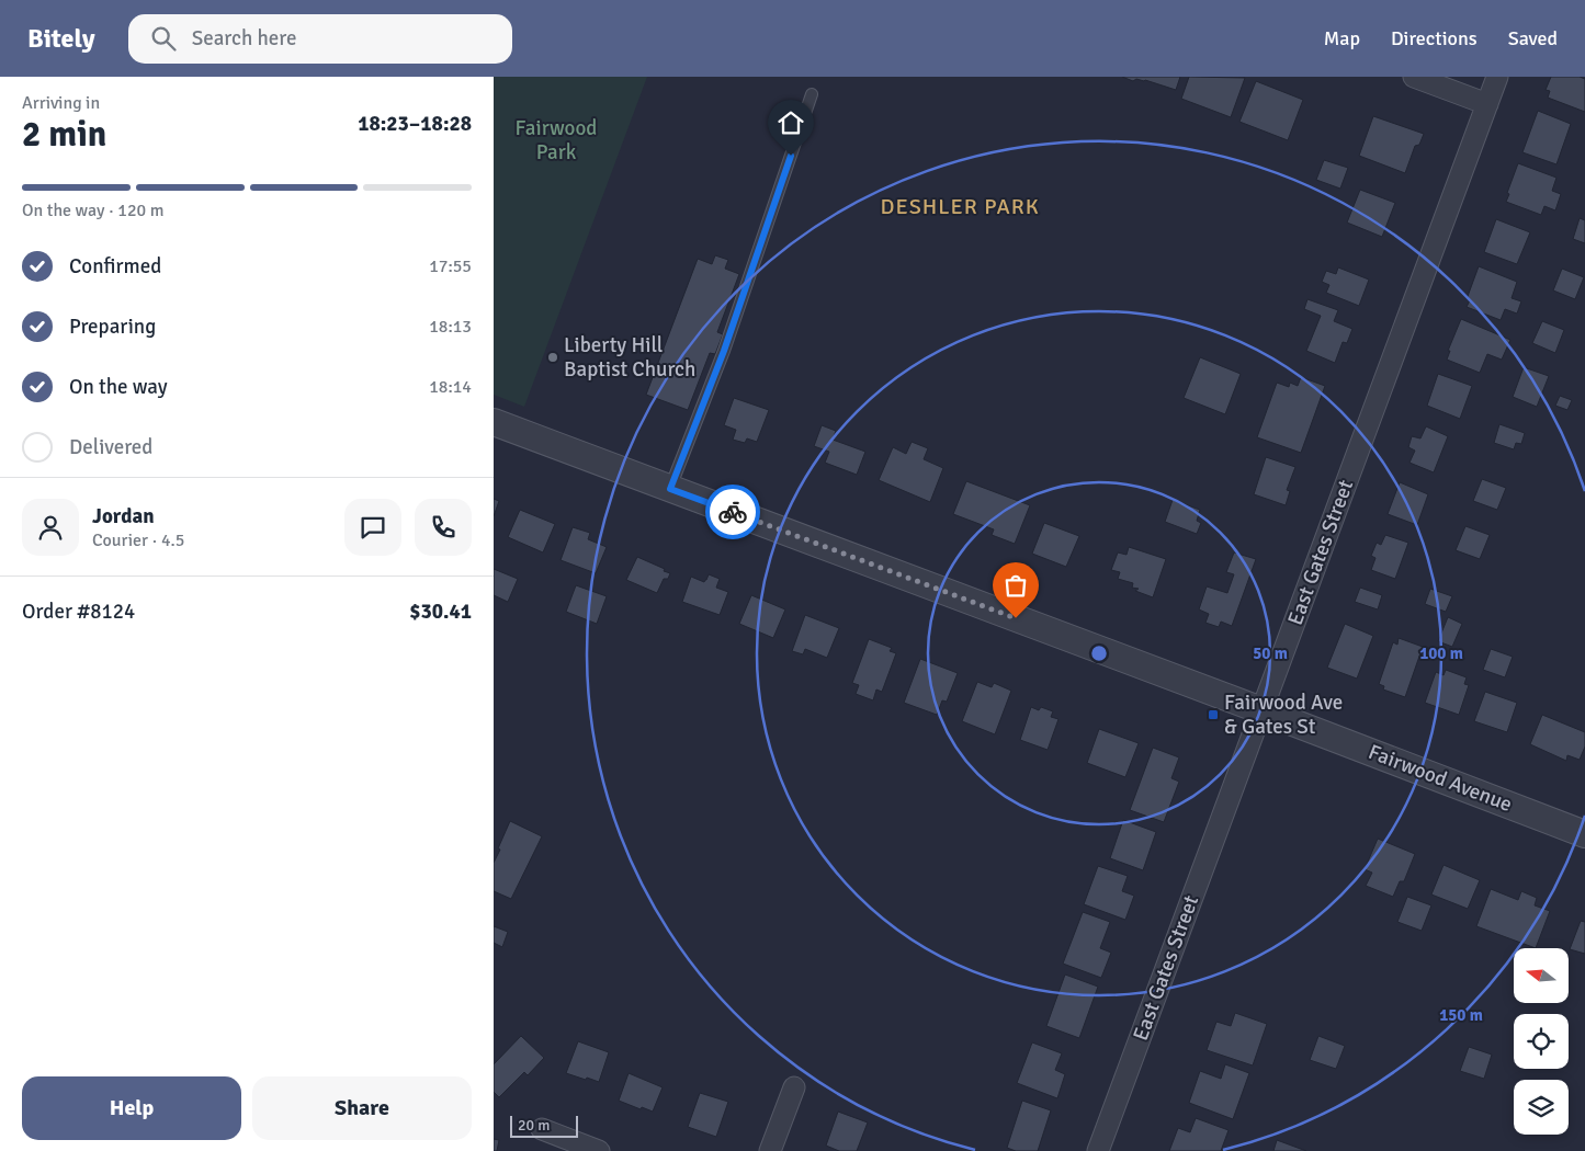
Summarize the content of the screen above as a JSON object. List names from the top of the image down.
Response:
{
  "streets": {
    "street": ["East Gates Street", "Fairwood Avenue"]
  },
  "crossings": [
    ["East Gates Street", "Fairwood Avenue"]
  ],
  "districts": ["DESHLER PARK"],
  "parks": ["Fairwood Park"],
  "places": {
    "other": ["Liberty Hill Baptist Church"],
    "transit": ["Fairwood Ave & Gates St"]
  },
  "scale_bar": "20 m",
  "north": "left",
  "page": {
    "header": "Bitely",
    "search": "Search here",
    "nav": ["Map", "Directions", "Saved"],
    "heading": ["2 min", "Arriving in", "18:23–18:28"],
    "panel": [
      "Jordan",
      "Courier · 4.5",
      "Order #8124",
      "$30.41"
    ],
    "bar": "On the way · 120 m",
    "list": [
      ["Confirmed", "17:55"],
      ["Preparing", "18:13"],
      ["On the way", "18:14"],
      "Delivered"
    ],
    "buttons": ["Help", "Share"],
    "scale": "20 m"
  },
  "rings": ["50 m", "100 m", "150 m"]
}
